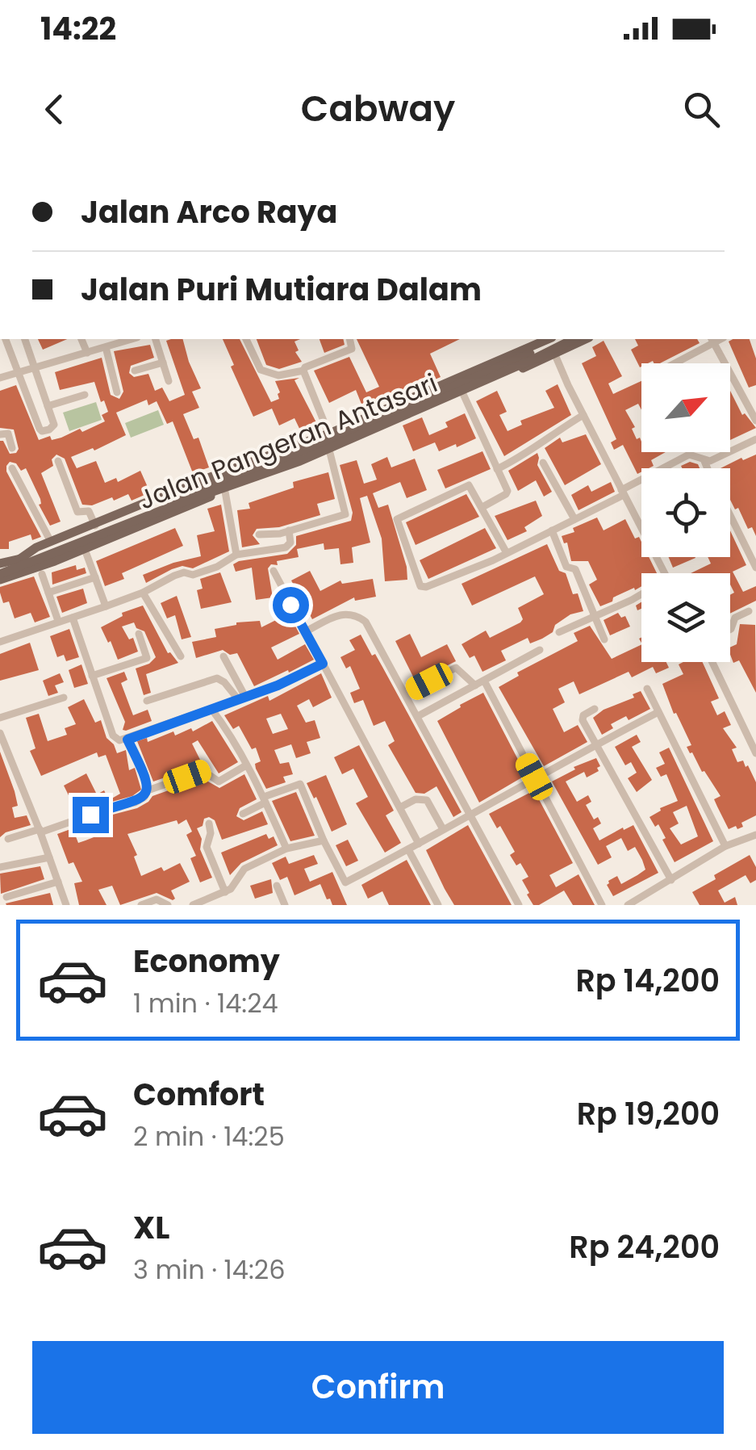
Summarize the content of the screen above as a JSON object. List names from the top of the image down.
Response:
{
  "streets": {
    "main road": ["Jalan Pangeran Antasari"]
  },
  "north": "top right",
  "page": {
    "status": "14:22",
    "header": "Cabway",
    "banner": ["Jalan Arco Raya", "Jalan Puri Mutiara Dalam"],
    "list": [
      {
        "name": "Economy",
        "note": "1 min · 14:24",
        "value": "Rp 14,200"
      },
      {
        "name": "Comfort",
        "note": "2 min · 14:25",
        "value": "Rp 19,200"
      },
      {
        "name": "XL",
        "note": "3 min · 14:26",
        "value": "Rp 24,200"
      }
    ],
    "buttons": "Confirm"
  }
}
